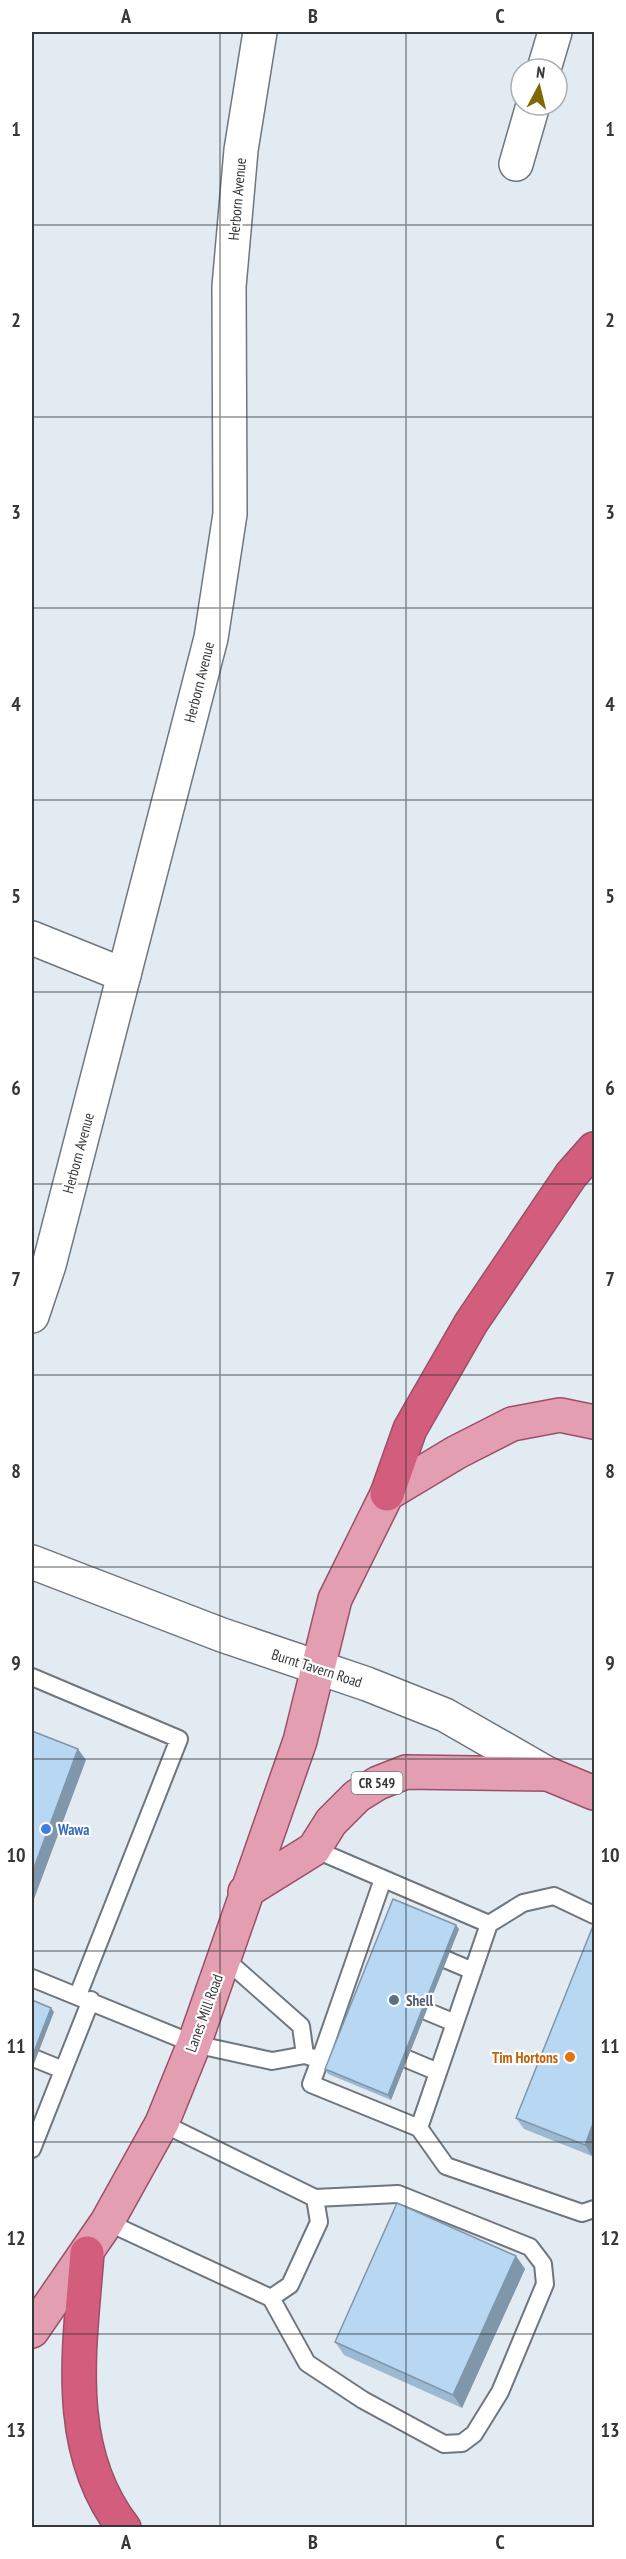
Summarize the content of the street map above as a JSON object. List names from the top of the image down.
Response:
{
  "streets": {
    "main road": ["Burnt Tavern Road", "CR 549", "Lanes Mill Road"],
    "street": ["Herborn Avenue"]
  },
  "crossings": [
    ["Burnt Tavern Road", "CR 549"],
    ["Burnt Tavern Road", "Lanes Mill Road"],
    ["CR 549", "Lanes Mill Road"]
  ],
  "places": ["Wawa", "Shell", "Tim Hortons"],
  "north": "top",
  "grid": {
    "columns": ["A", "B", "C"],
    "rows": [
      "1",
      "2",
      "3",
      "4",
      "5",
      "6",
      "7",
      "8",
      "9",
      "10",
      "11",
      "12",
      "13"
    ]
  }
}
